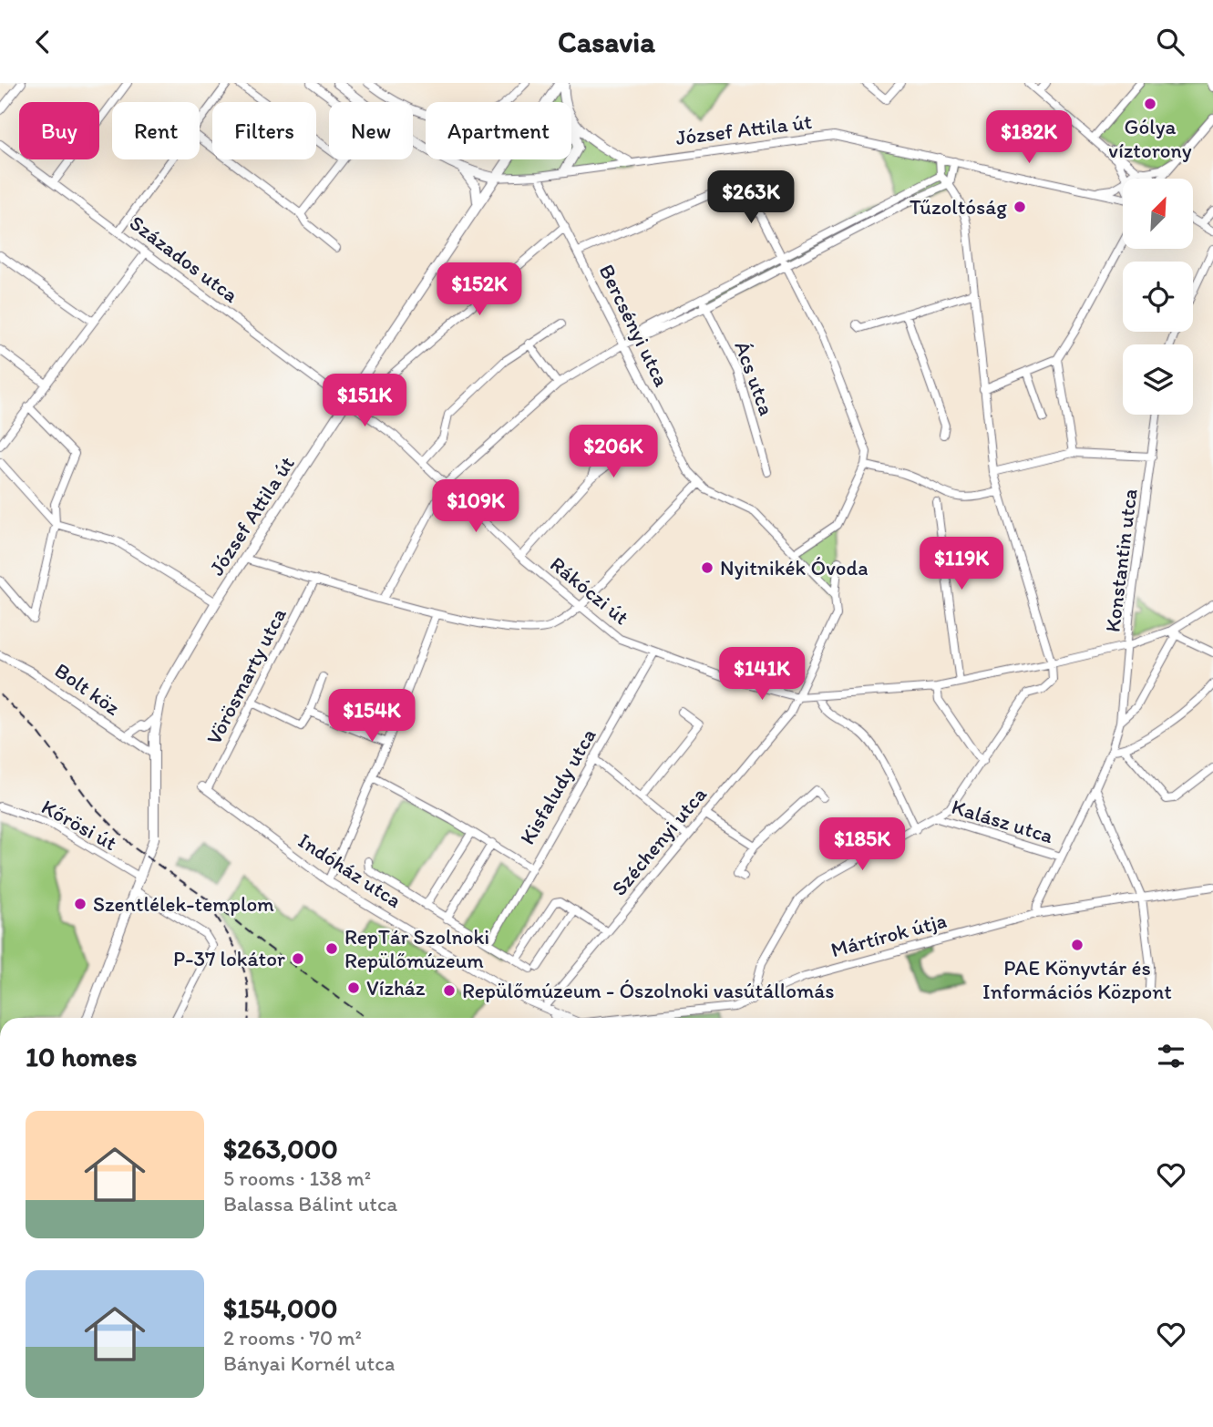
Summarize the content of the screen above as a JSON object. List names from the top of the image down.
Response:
{
  "streets": {
    "main road": ["József Attila út"],
    "street": [
      "Százados utca",
      "Bercsényi utca",
      "Ács utca",
      "Konstantin utca",
      "Rákóczi út",
      "Vörösmarty utca",
      "Bolt köz",
      "Kisfaludy utca",
      "Kalász utca",
      "Kőrösi út",
      "Széchenyi utca",
      "Indóház utca",
      "Mártírok útja"
    ]
  },
  "crossings": [
    ["József Attila út", "Százados utca"],
    ["József Attila út", "Bercsényi utca"],
    ["József Attila út", "Rákóczi út"],
    ["József Attila út", "Bolt köz"],
    ["József Attila út", "Kőrösi út"],
    ["Százados utca", "Rákóczi út"],
    ["Konstantin utca", "Rákóczi út"],
    ["Konstantin utca", "Kalász utca"],
    ["Konstantin utca", "Mártírok útja"],
    ["Rákóczi út", "Kisfaludy utca"],
    ["Rákóczi út", "Széchenyi utca"],
    ["Vörösmarty utca", "Indóház utca"],
    ["Széchenyi utca", "Indóház utca"]
  ],
  "places": [
    "Gólya víztorony",
    "Tűzoltóság",
    "Nyitnikék Óvoda",
    "Szentlélek-templom",
    "PAE Könyvtár és Információs Központ",
    "RepTár Szolnoki Repülőmúzeum",
    "P-37 lokátor",
    "Vízház",
    "Repülőmúzeum - Ószolnoki vasútállomás"
  ],
  "north": "top right",
  "page": {
    "header": "Casavia",
    "chip": [
      "Buy",
      "Rent",
      "Filters",
      "New",
      "Apartment"
    ],
    "price": [
      "$182K",
      "$263K",
      "$152K",
      "$151K",
      "$206K",
      "$109K",
      "$119K",
      "$141K",
      "$154K",
      "$185K"
    ],
    "heading": "10 homes",
    "list": [
      {
        "name": "$263,000",
        "note": "5 rooms · 138 m² · Balassa Bálint utca"
      },
      {
        "name": "$154,000",
        "note": "2 rooms · 70 m² · Bányai Kornél utca"
      }
    ]
  }
}
